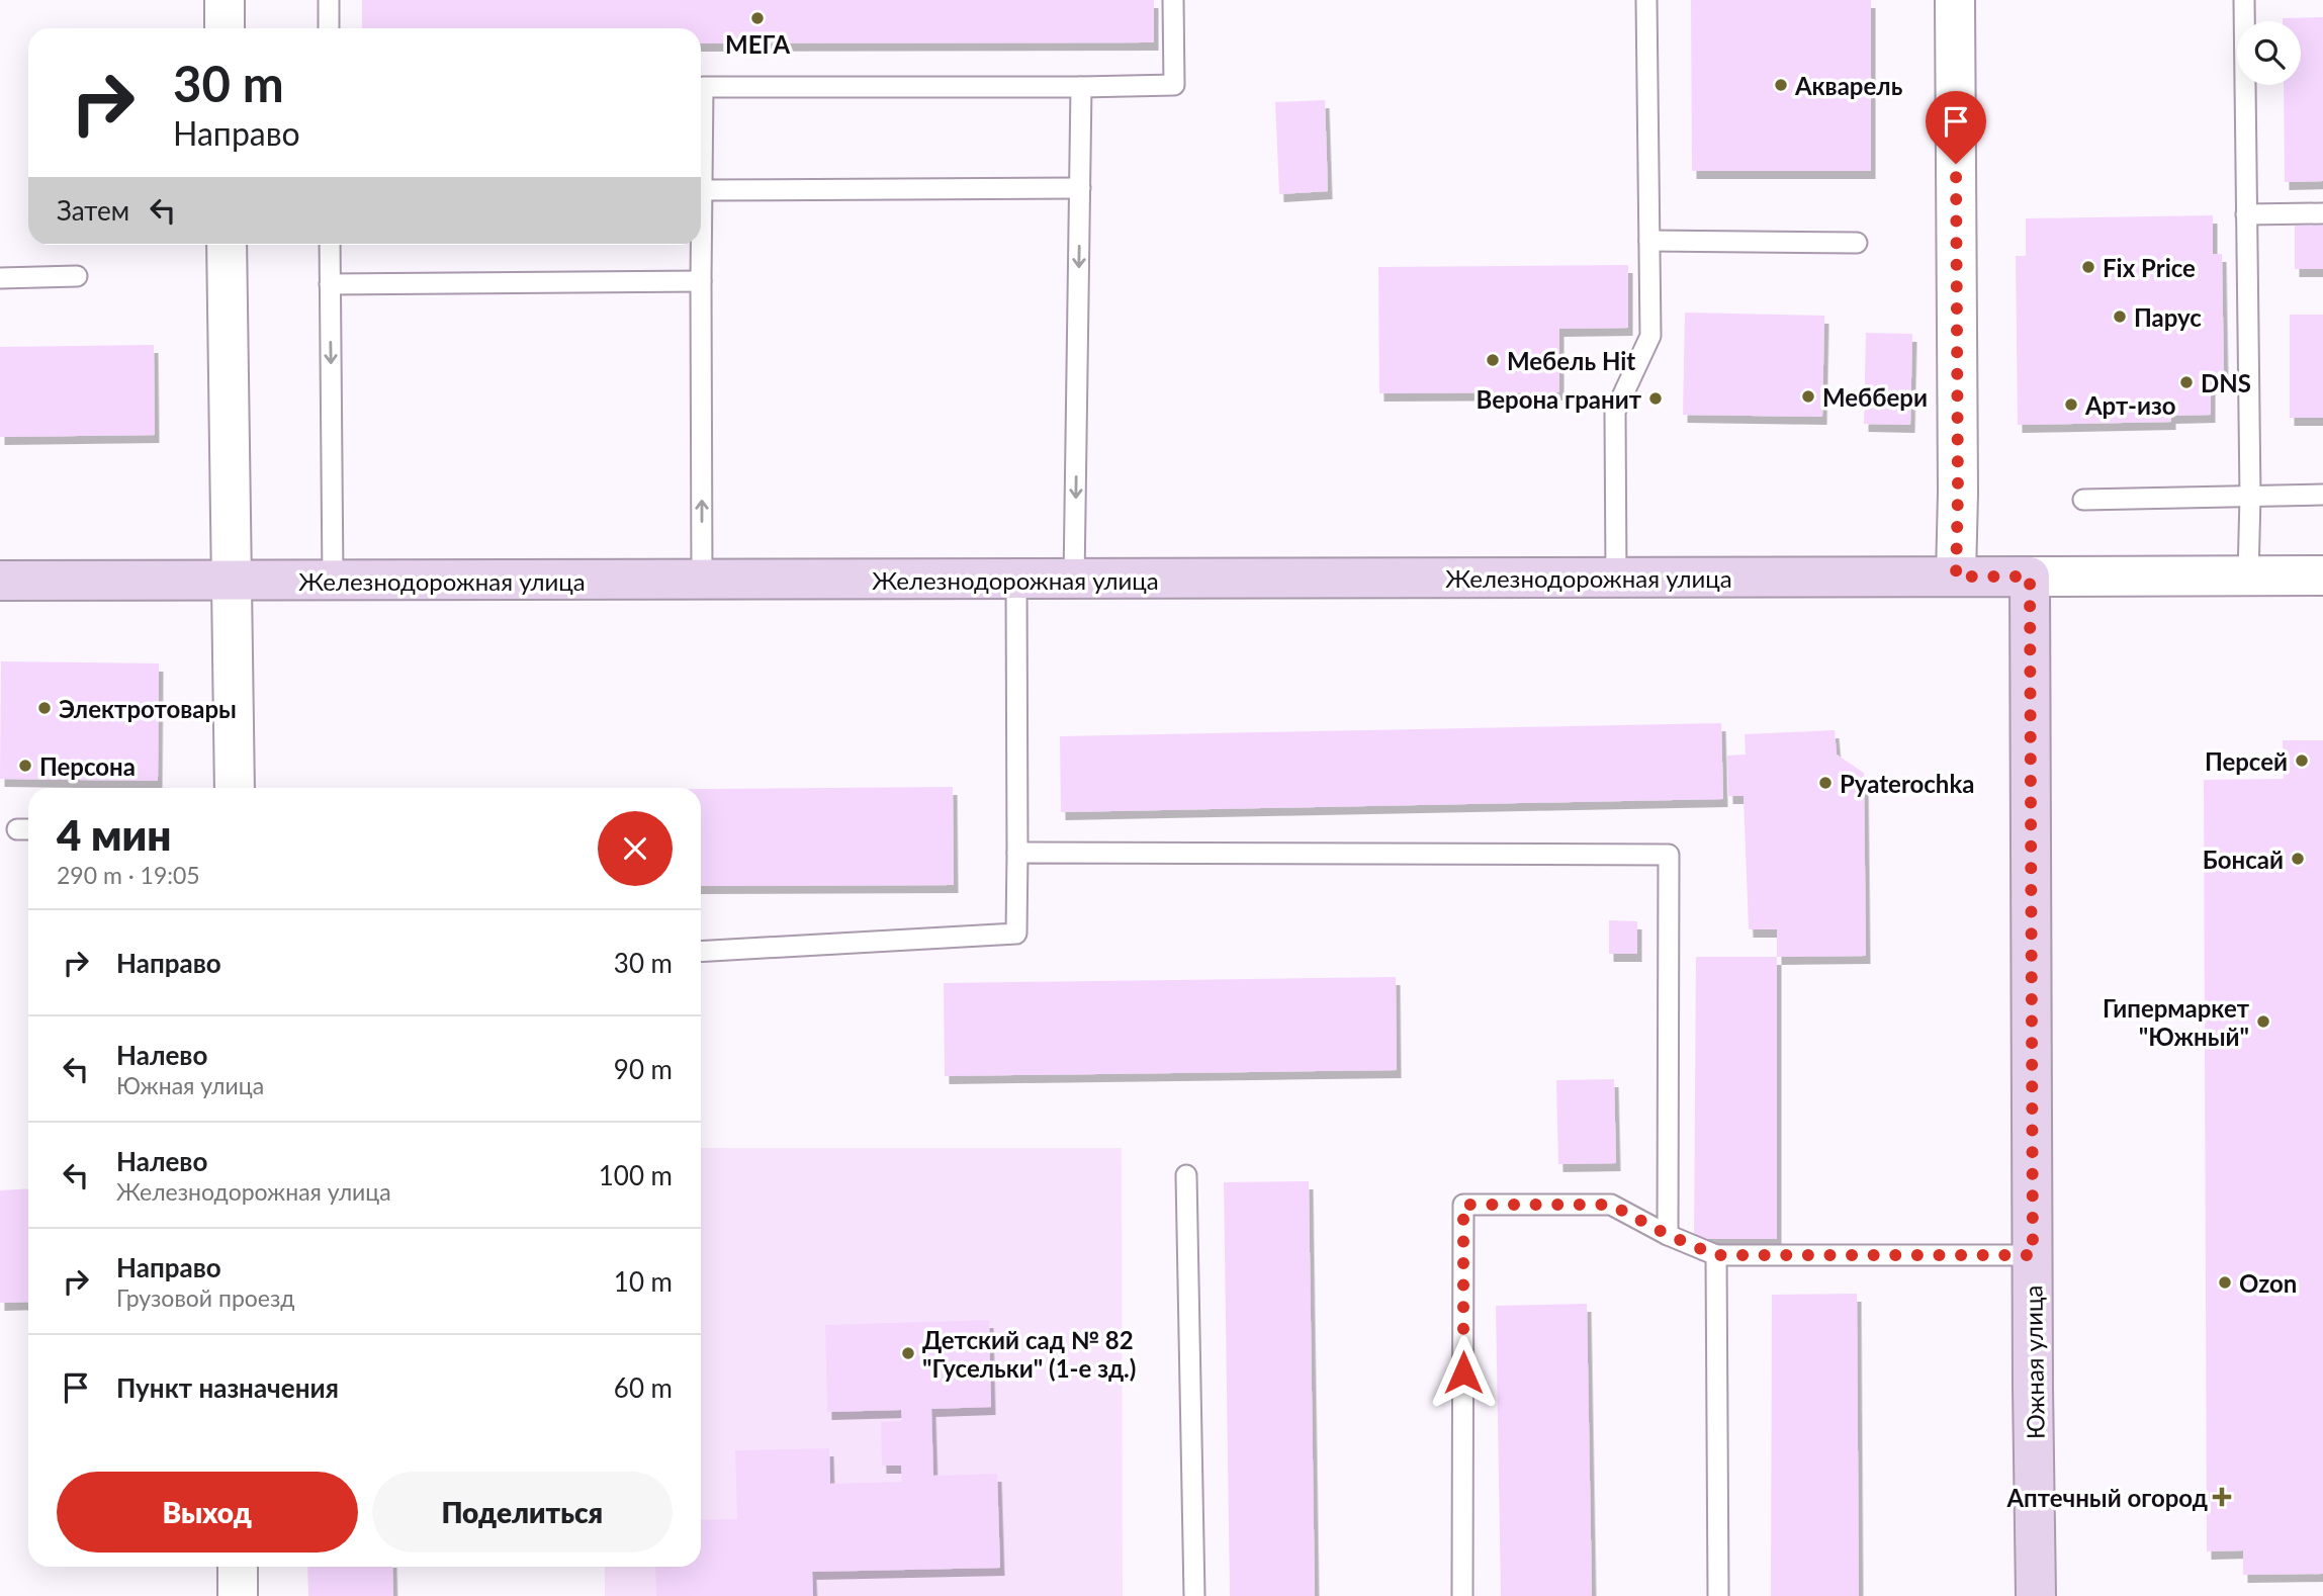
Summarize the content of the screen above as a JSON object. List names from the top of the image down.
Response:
{
  "streets": {
    "main road": ["Железнодорожная улица", "Южная улица"]
  },
  "crossings": [
    ["Железнодорожная улица", "Южная улица"]
  ],
  "places": {
    "other": [
      "МЕГА",
      "Акварель",
      "Fix Price",
      "Парус",
      "Мебель Hit",
      "DNS",
      "Меббери",
      "Верона гранит",
      "Арт-изо",
      "Электротовары",
      "Персей",
      "Персона",
      "Pyaterochka",
      "Бонсай",
      "Гипермаркет \"Южный\"",
      "Ozon",
      "Детский сад № 82 \"Гусельки\" (1-е зд.)"
    ],
    "health": ["Аптечный огород"]
  },
  "page": {
    "turn": ["30 m", "Направо"],
    "then": "Затем",
    "heading": ["4 мин", "290 m · 19:05"],
    "list": [
      {
        "name": "Направо",
        "value": "30 m"
      },
      {
        "name": "Налево",
        "note": "Южная улица",
        "value": "90 m"
      },
      {
        "name": "Налево",
        "note": "Железнодорожная улица",
        "value": "100 m"
      },
      {
        "name": "Направо",
        "note": "Грузовой проезд",
        "value": "10 m"
      },
      {
        "name": "Пункт назначения",
        "value": "60 m"
      }
    ],
    "buttons": ["Выход", "Поделиться"]
  }
}
